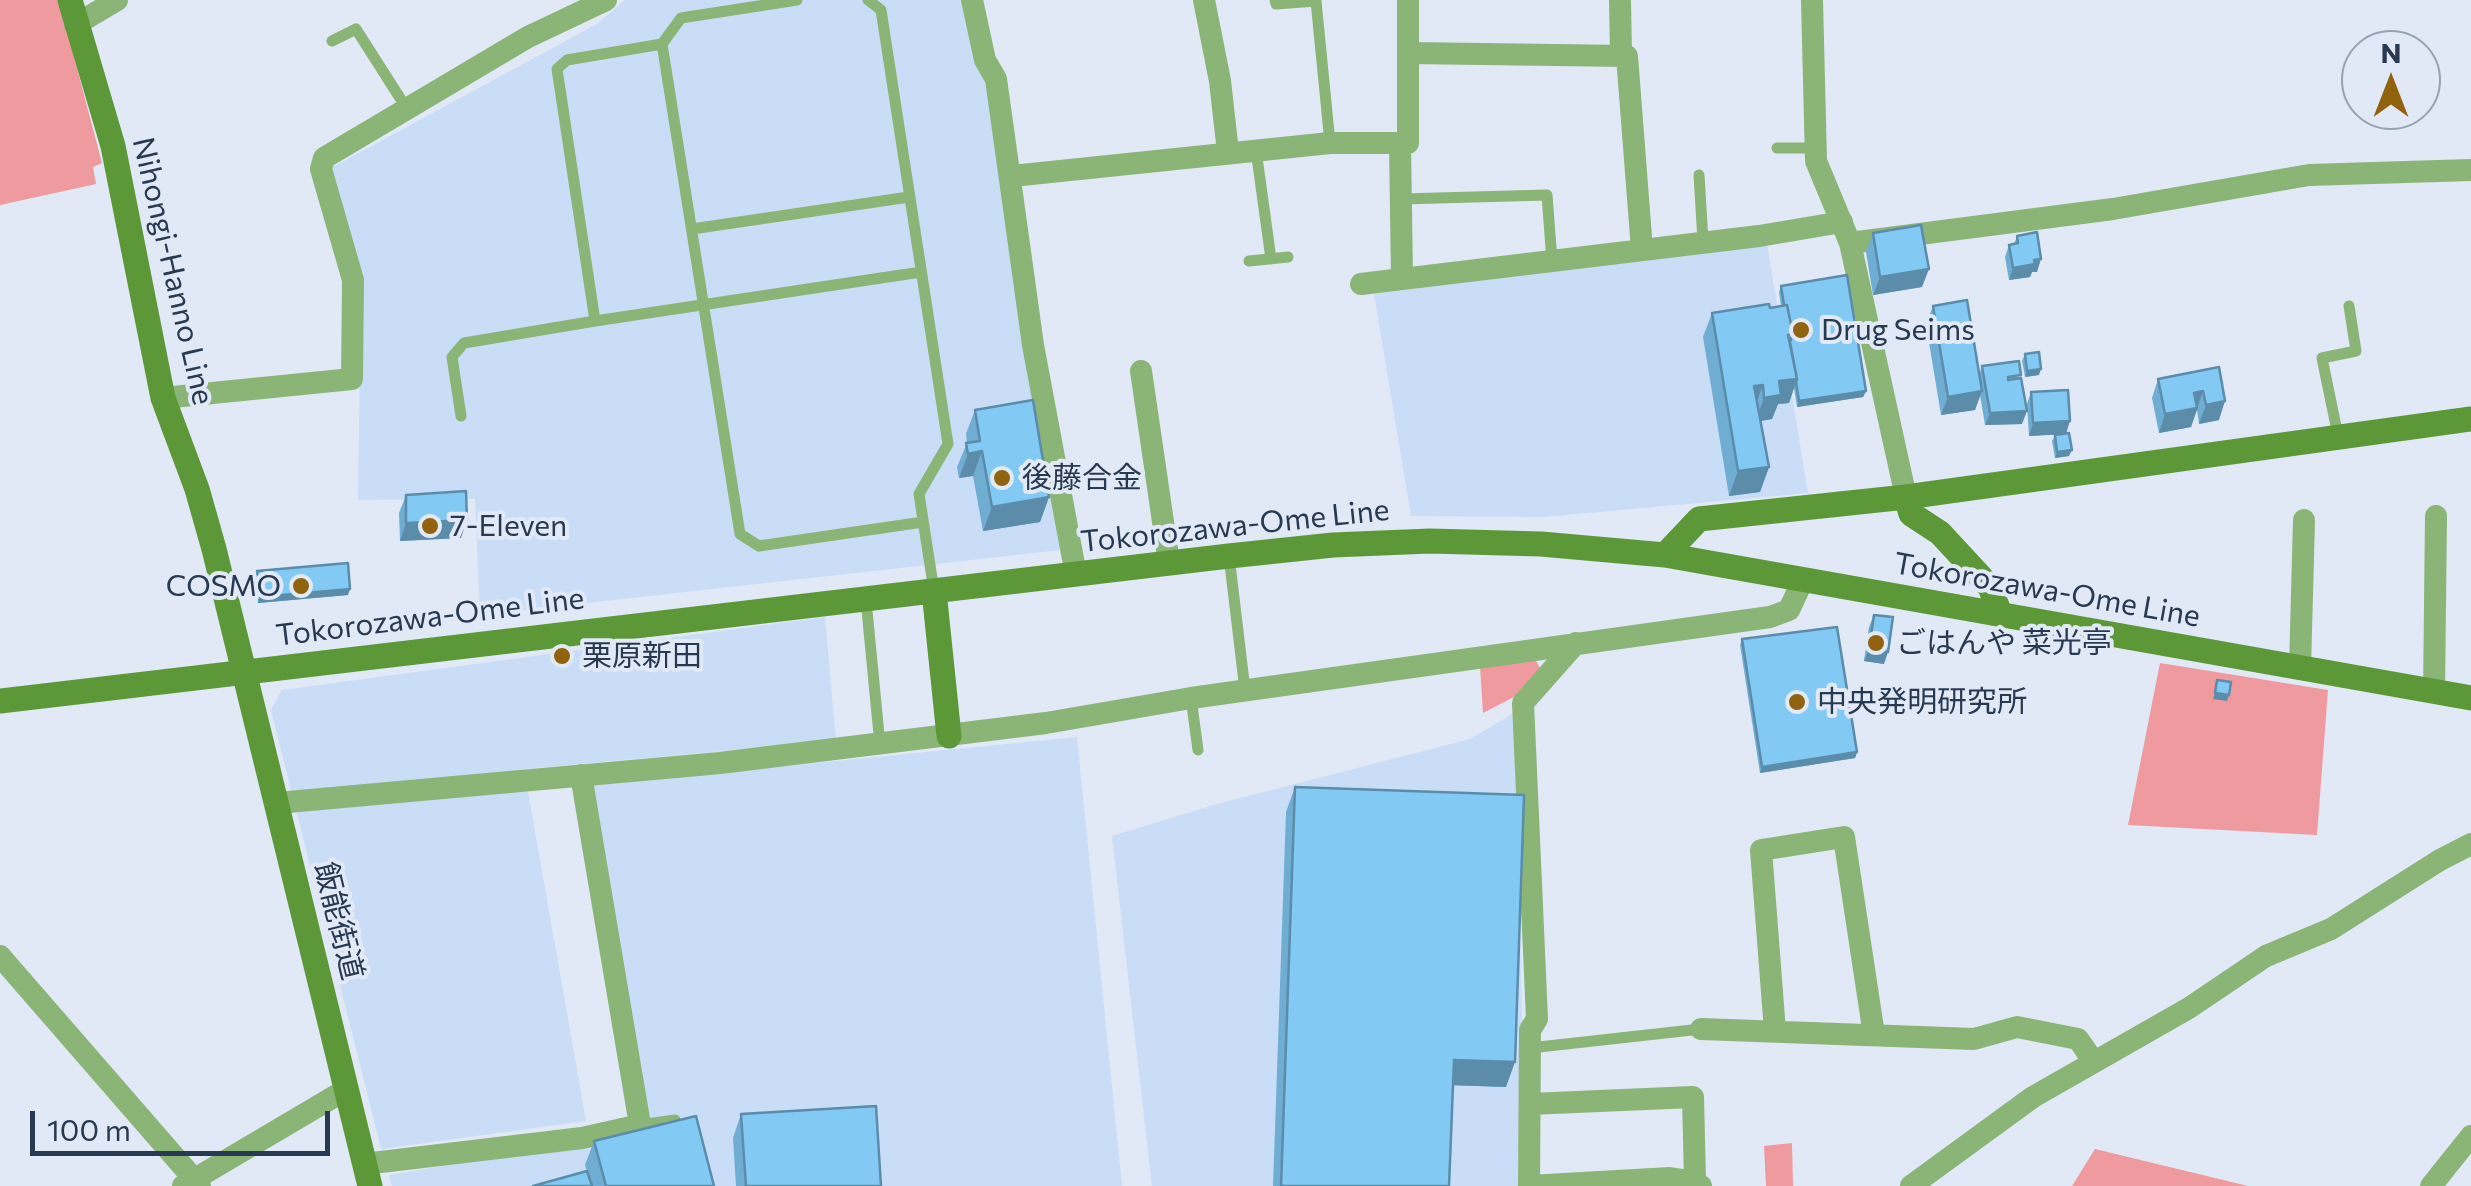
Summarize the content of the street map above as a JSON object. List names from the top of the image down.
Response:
{
  "streets": {
    "main road": ["Nihongi-Hanno Line", "Tokorozawa-Ome Line", "飯能街道"]
  },
  "crossings": [
    ["Nihongi-Hanno Line", "Tokorozawa-Ome Line"],
    ["Nihongi-Hanno Line", "飯能街道"],
    ["Tokorozawa-Ome Line", "飯能街道"]
  ],
  "places": [
    "Drug Seims",
    "後藤合金",
    "7-Eleven",
    "COSMO",
    "ごはんや 菜光亭",
    "栗原新田",
    "中央発明研究所"
  ],
  "scale_bar": "100 m",
  "north": "top"
}
